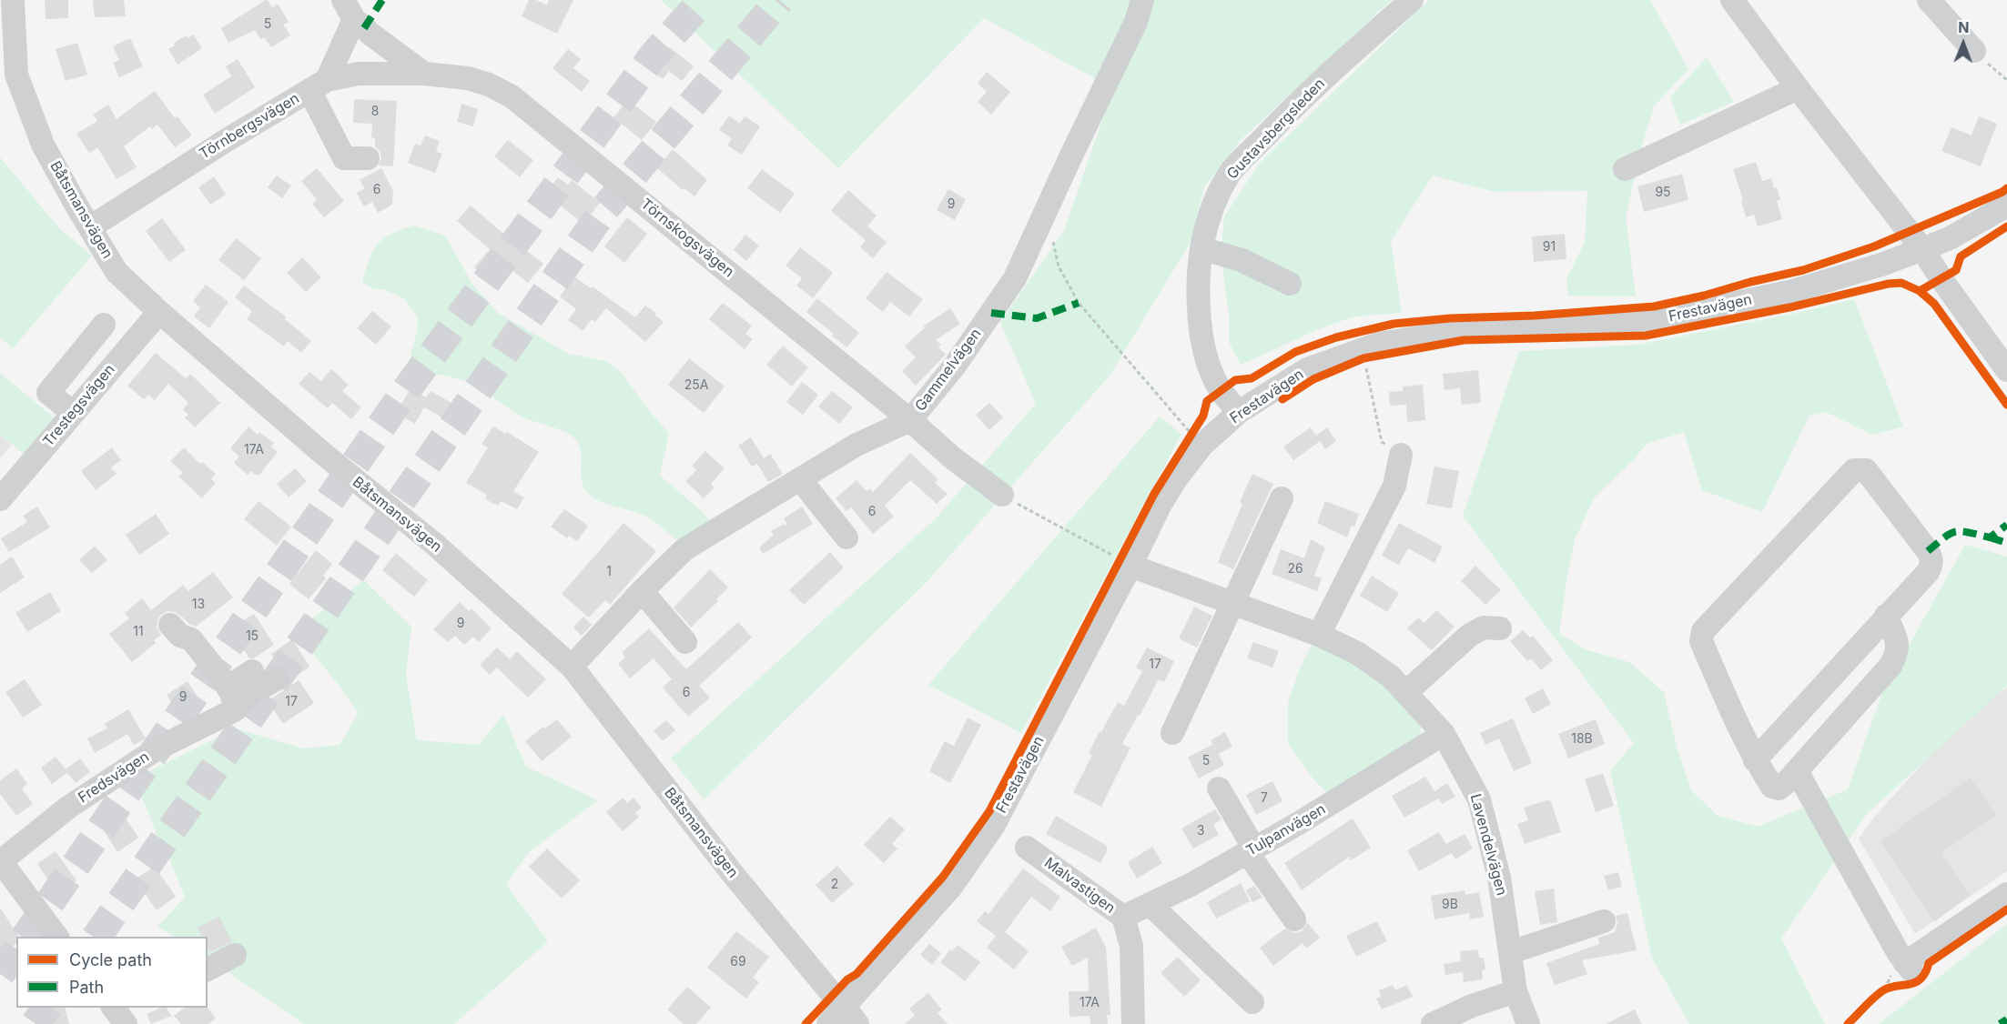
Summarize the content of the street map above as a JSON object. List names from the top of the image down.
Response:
{
  "streets": {
    "street": [
      "Törnbergsvägen",
      "Gustavsbergsleden",
      "Båtsmansvägen",
      "Törnskogsvägen",
      "Frestavägen",
      "Gammelvägen",
      "Trestegsvägen",
      "Fredsvägen",
      "Tulpanvägen",
      "Lavendelvägen",
      "Malvastigen"
    ]
  },
  "crossings": [
    ["Törnbergsvägen", "Båtsmansvägen"],
    ["Törnbergsvägen", "Törnskogsvägen"],
    ["Gustavsbergsleden", "Frestavägen"],
    ["Båtsmansvägen", "Frestavägen"],
    ["Båtsmansvägen", "Gammelvägen"],
    ["Båtsmansvägen", "Trestegsvägen"],
    ["Törnskogsvägen", "Gammelvägen"],
    ["Frestavägen", "Lavendelvägen"],
    ["Tulpanvägen", "Lavendelvägen"],
    ["Tulpanvägen", "Malvastigen"]
  ],
  "house_numbers": [
    "5",
    "8",
    "6",
    "95",
    "9",
    "91",
    "25A",
    "17A",
    "6",
    "26",
    "1",
    "13",
    "9",
    "11",
    "15",
    "17",
    "6",
    "9",
    "17",
    "18B",
    "5",
    "7",
    "3",
    "2",
    "9B",
    "69",
    "17A"
  ],
  "legend": ["Cycle path", "Path"],
  "north": "top"
}
